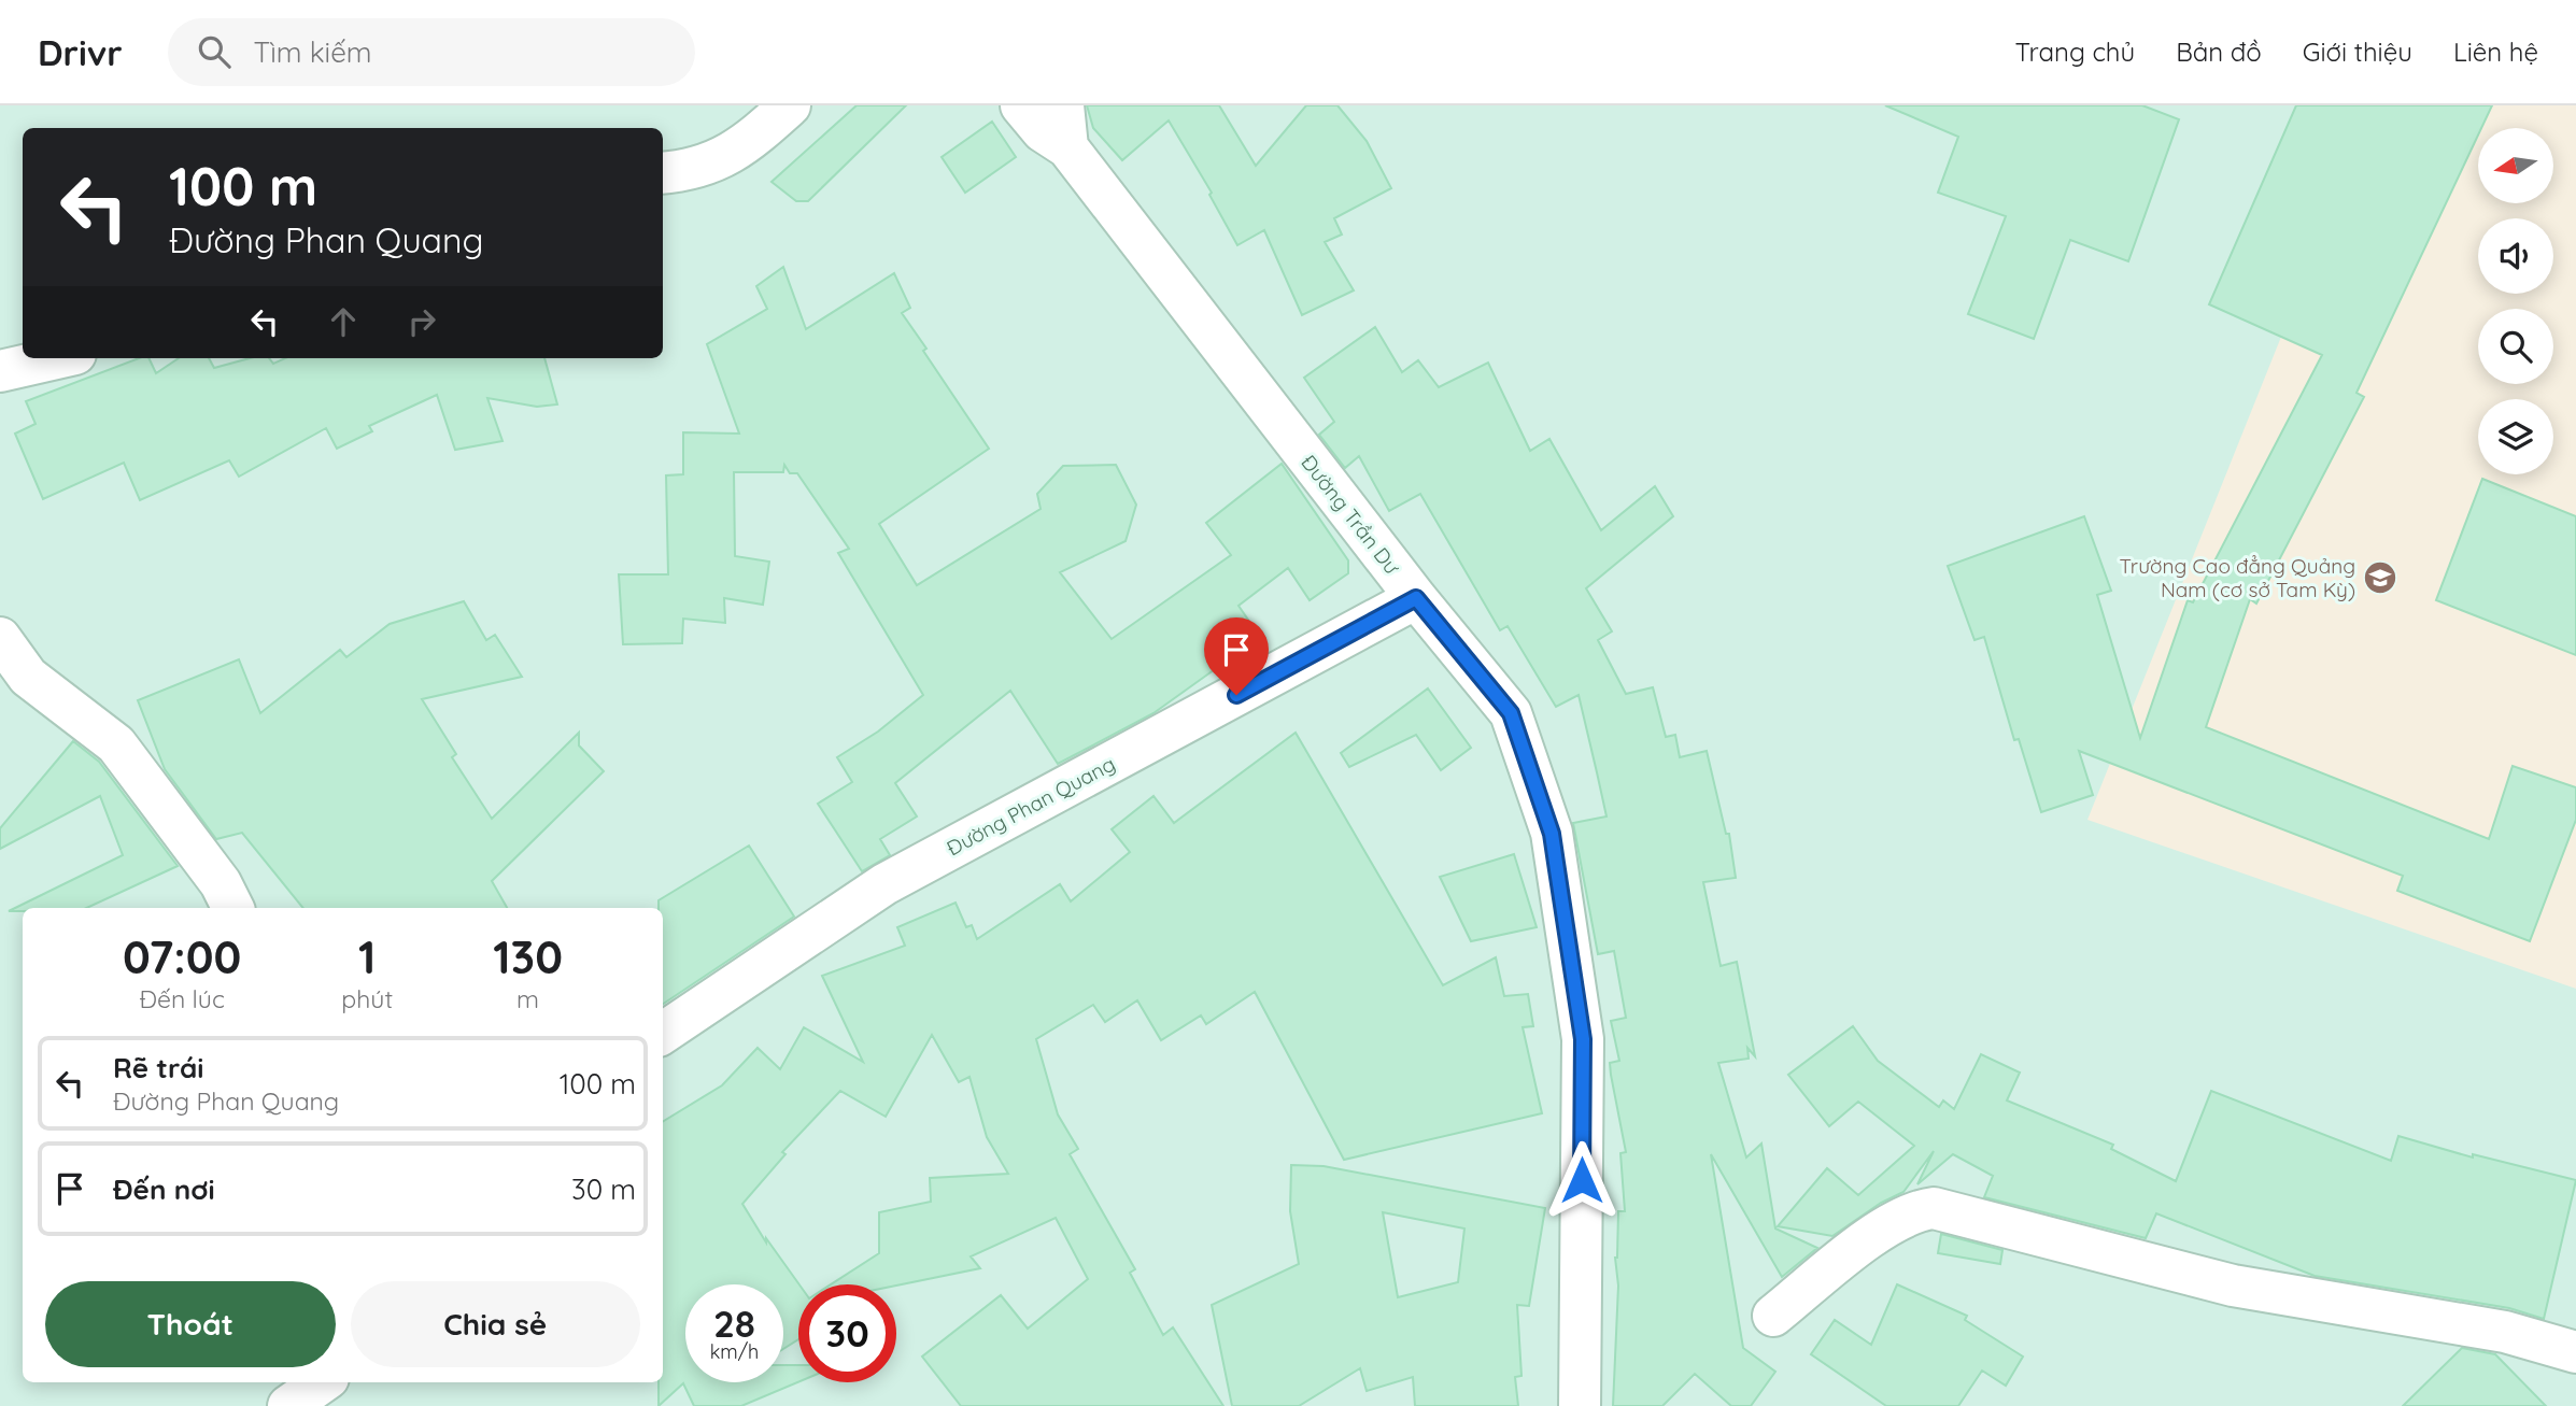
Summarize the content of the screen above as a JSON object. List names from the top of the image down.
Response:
{
  "streets": {
    "street": ["Đường Trần Dư", "Đường Phan Quang"]
  },
  "crossings": [
    ["Đường Trần Dư", "Đường Phan Quang"]
  ],
  "places": {
    "school or university": ["Trường Cao đẳng Quảng Nam (cơ sở Tam Kỳ)"]
  },
  "north": "left",
  "page": {
    "header": "Drivr",
    "search": "Tìm kiếm",
    "nav": [
      "Trang chủ",
      "Bản đồ",
      "Giới thiệu",
      "Liên hệ"
    ],
    "turn": ["100 m", "Đường Phan Quang"],
    "eta": [
      "07:00",
      "Đến lúc",
      "1",
      "phút",
      "130",
      "m"
    ],
    "list": [
      {
        "name": "Rẽ trái",
        "note": "Đường Phan Quang",
        "value": "100 m"
      },
      {
        "name": "Đến nơi",
        "value": "30 m"
      }
    ],
    "buttons": ["Thoát", "Chia sẻ"],
    "speed": "28 km/h",
    "limit": "30"
  }
}
